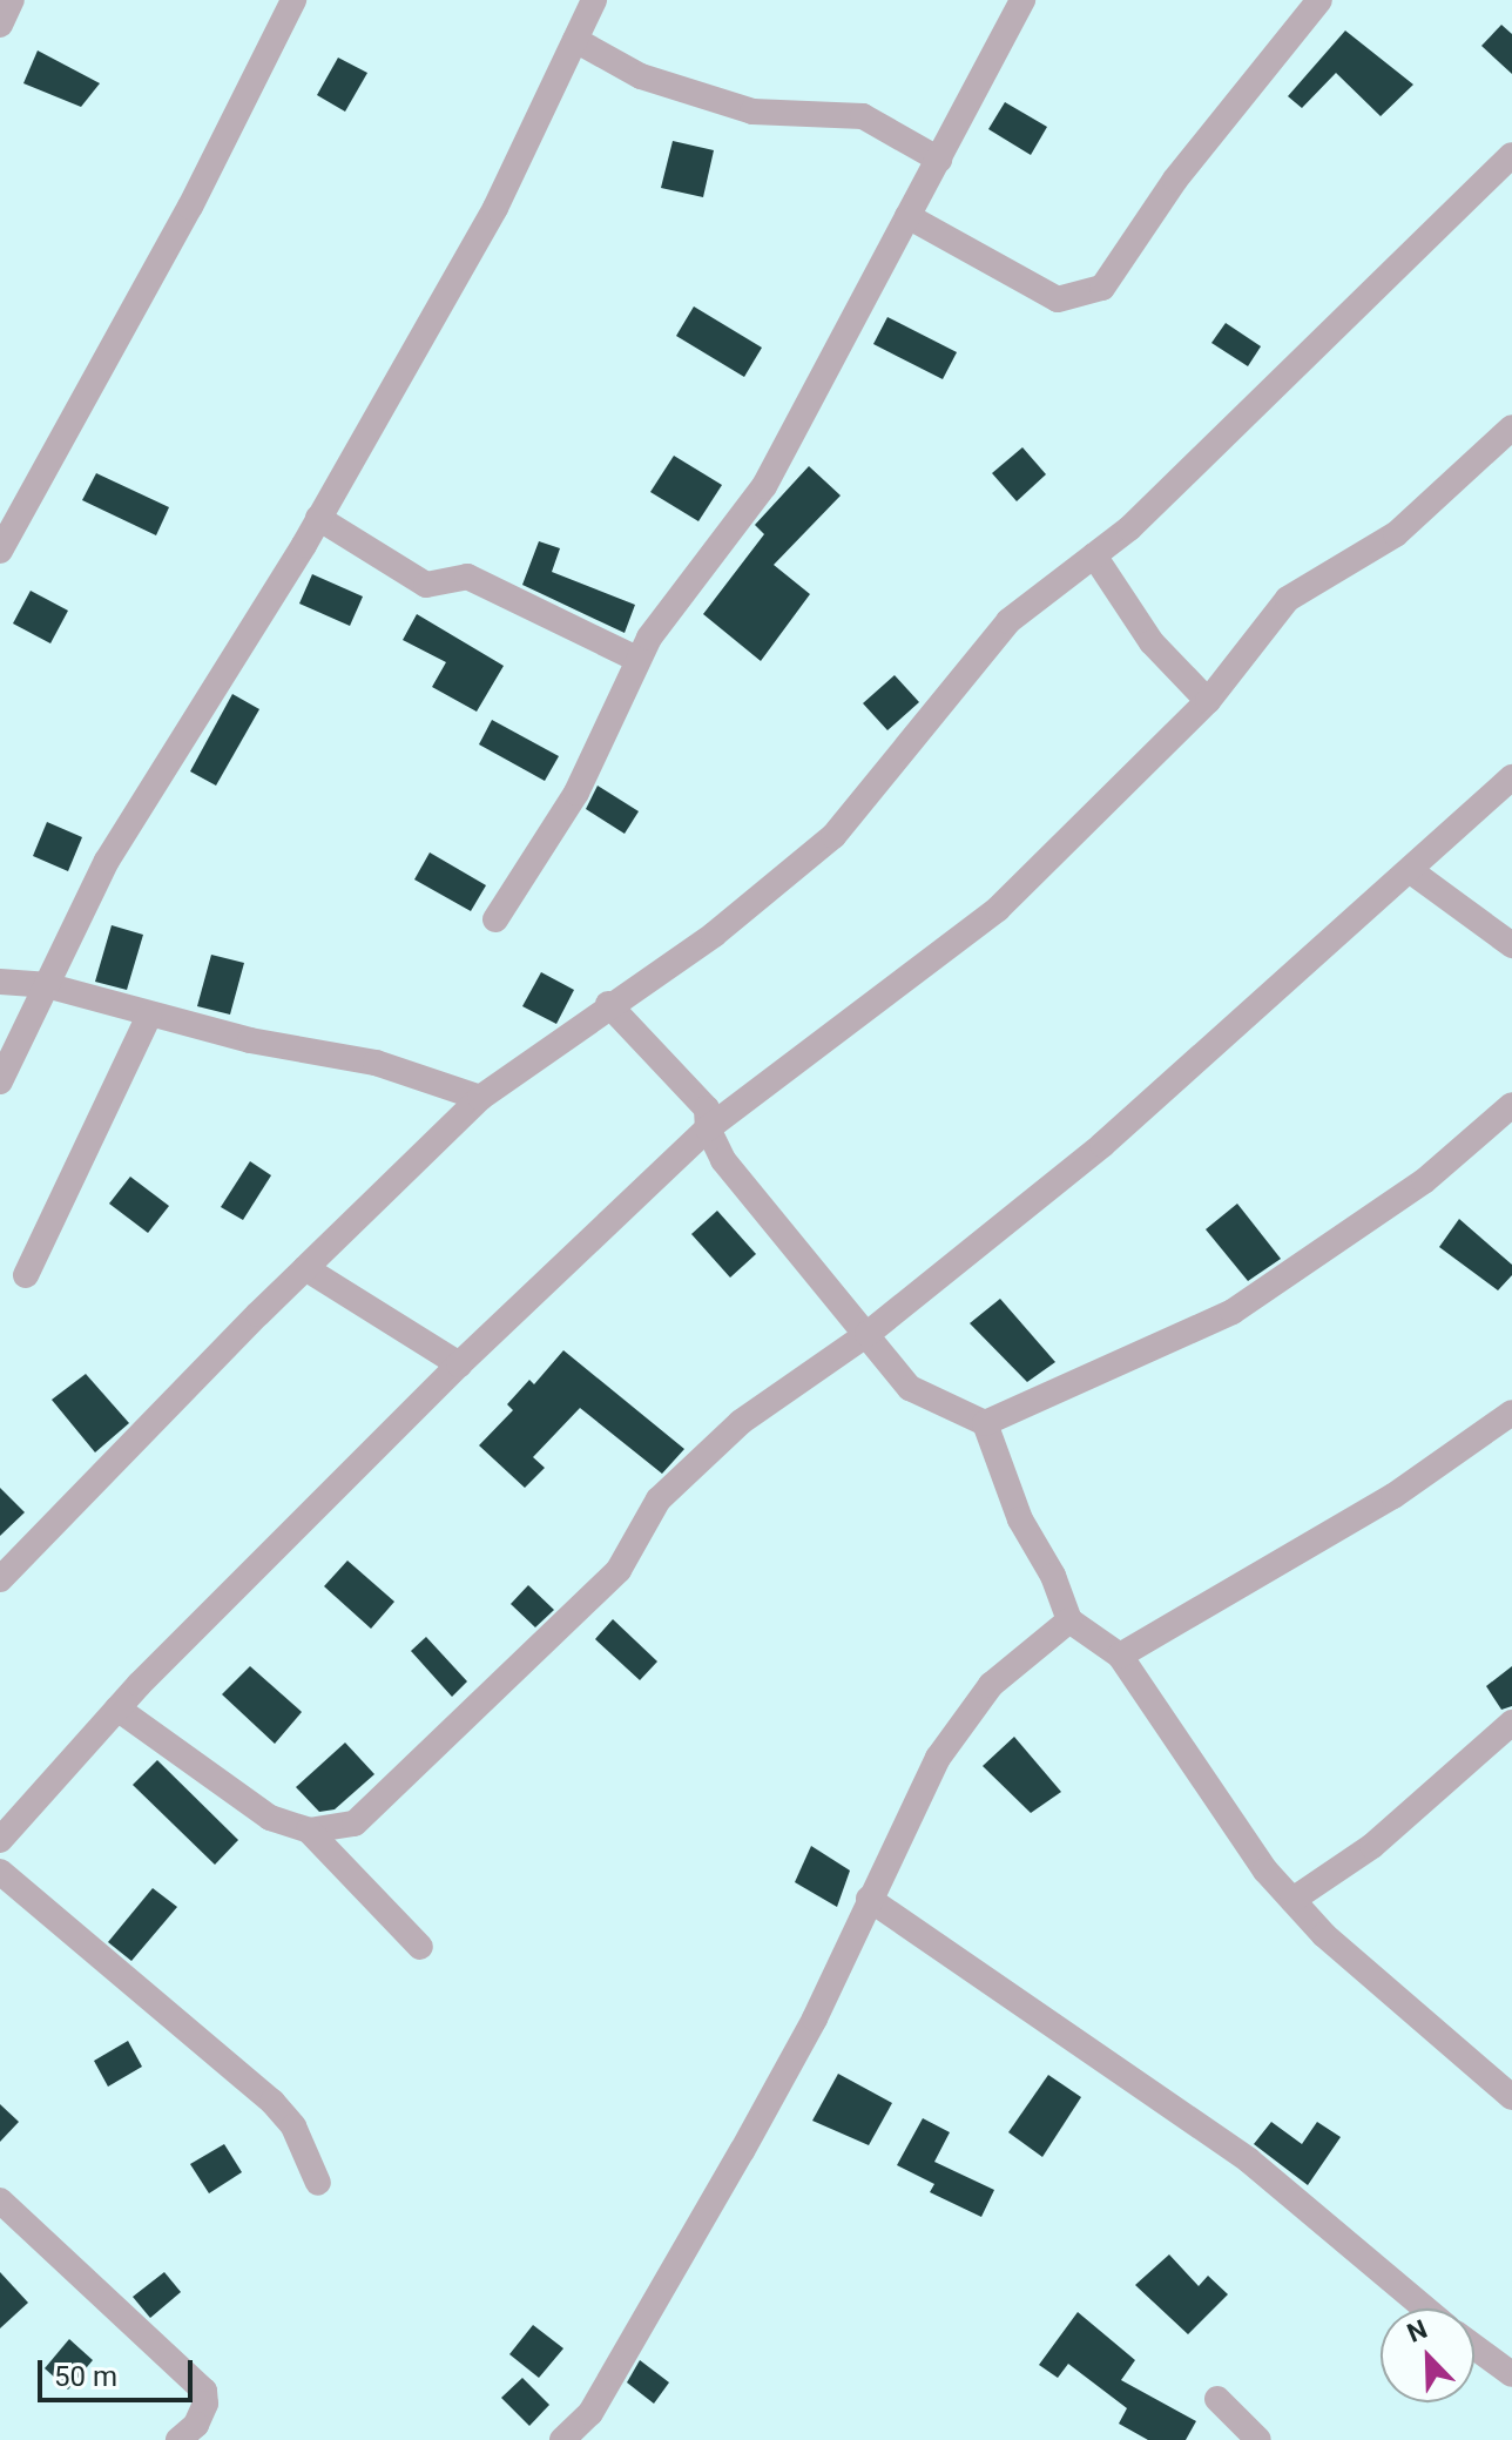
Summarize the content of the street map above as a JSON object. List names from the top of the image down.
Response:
{
  "scale_bar": "50 m",
  "north": "top left"
}
